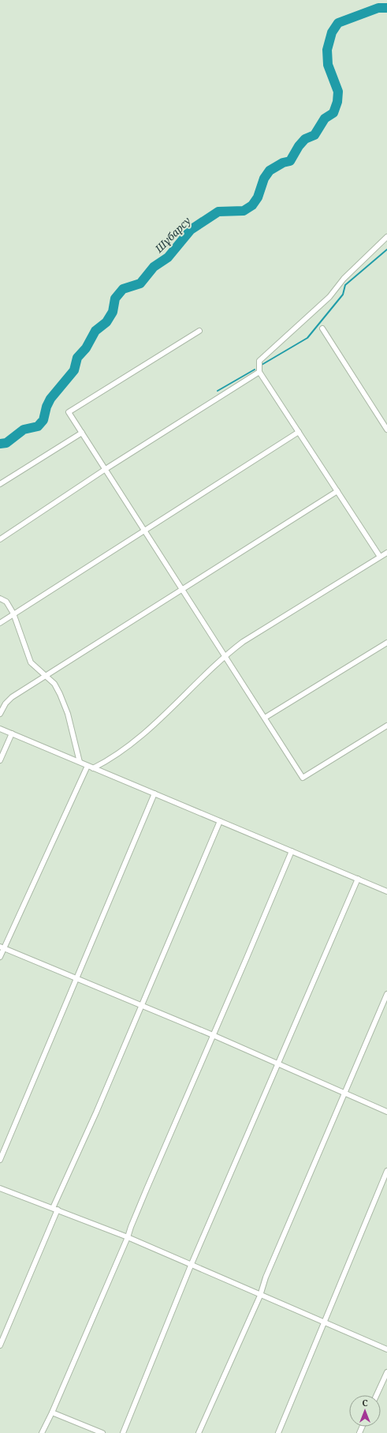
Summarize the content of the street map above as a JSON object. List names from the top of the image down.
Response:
{
  "water": ["Шұбарсу"],
  "north": "top"
}
